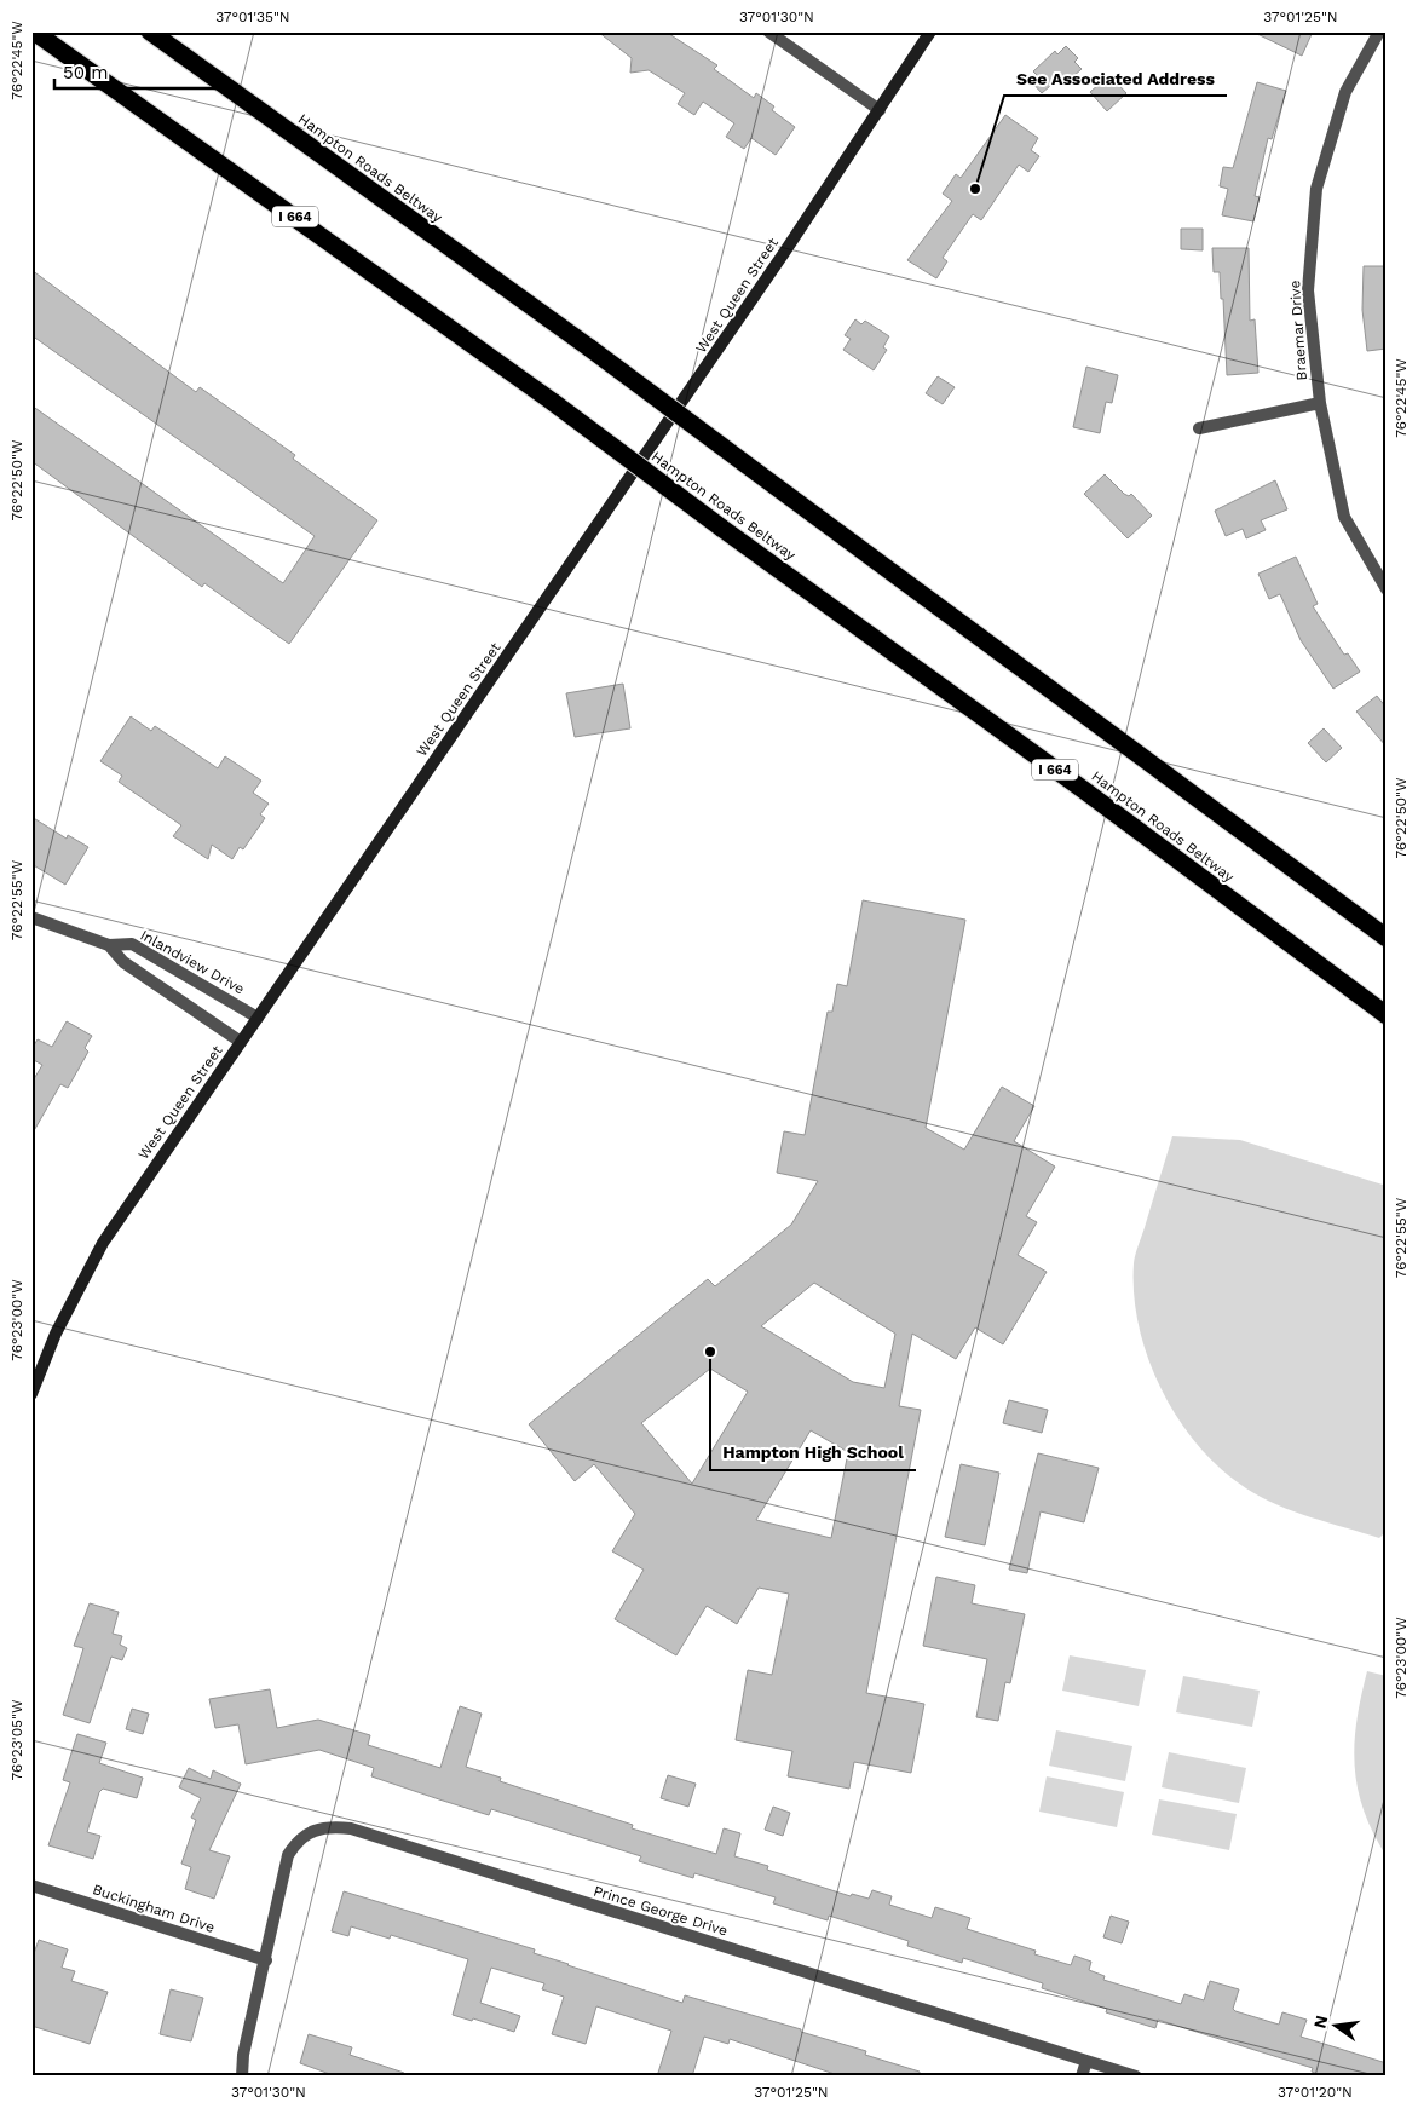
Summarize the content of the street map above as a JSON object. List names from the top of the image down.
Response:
{
  "streets": {
    "highway": ["Hampton Roads Beltway", "I 664"],
    "main road": ["West Queen Street"],
    "street": [
      "Braemar Drive",
      "Inlandview Drive",
      "Buckingham Drive",
      "Prince George Drive"
    ]
  },
  "crossings": [
    ["West Queen Street", "Inlandview Drive"],
    ["Buckingham Drive", "Prince George Drive"]
  ],
  "places": ["See Associated Address", "Hampton High School"],
  "scale_bar": "50 m",
  "north": "left",
  "coordinates": [
    "37°01'35\"N",
    "37°01'30\"N",
    "37°01'25\"N",
    "76°22'45\"W",
    "76°22'50\"W",
    "76°22'55\"W",
    "76°23'00\"W",
    "76°23'05\"W",
    "37°01'20\"N"
  ]
}
